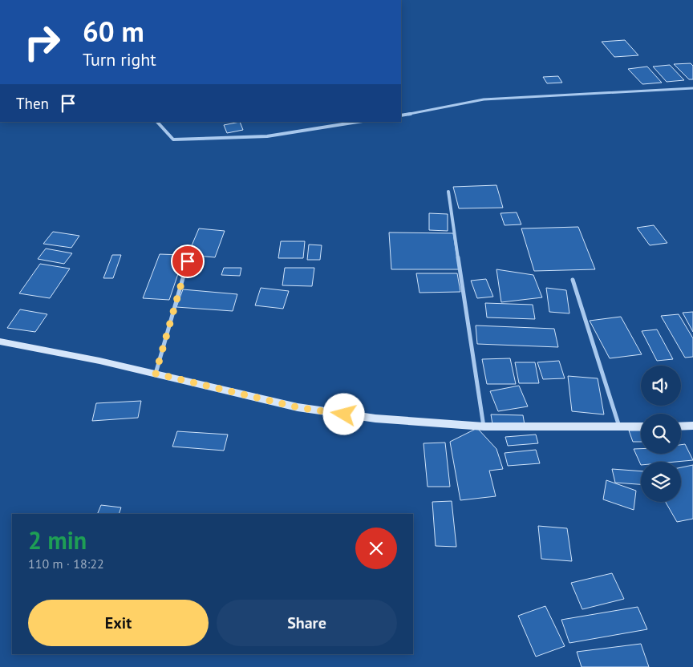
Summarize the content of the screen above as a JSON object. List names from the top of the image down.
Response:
{
  "page": {
    "turn": ["60 m", "Turn right"],
    "then": "Then",
    "heading": ["2 min", "110 m · 18:22"],
    "buttons": ["Exit", "Share"]
  }
}
